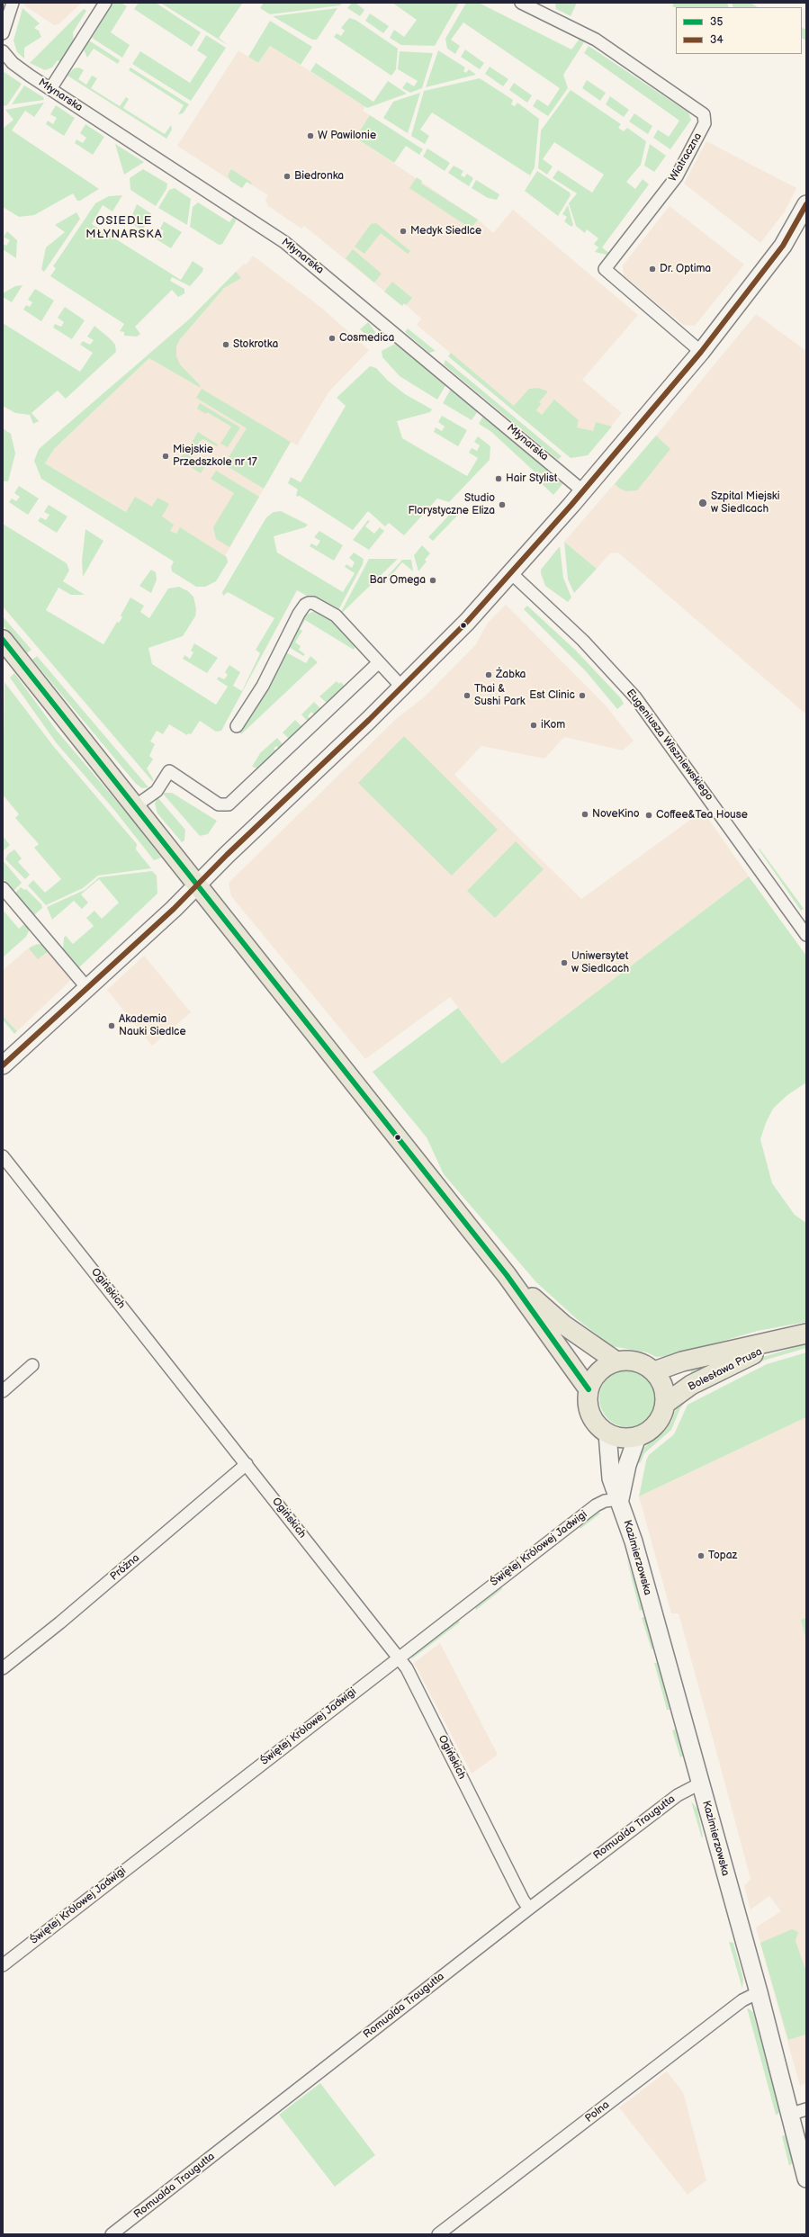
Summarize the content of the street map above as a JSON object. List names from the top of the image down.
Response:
{
  "streets": {
    "main road": ["Bolesława Prusa", "Kazimierzowska"],
    "street": [
      "Młynarska",
      "Wiatraczna",
      "Eugeniusza Wiszniewskiego",
      "Ogińskich",
      "Świętej Królowej Jadwigi",
      "Próżna",
      "Romualda Traugutta",
      "Polna"
    ]
  },
  "crossings": [
    ["Ogińskich", "Świętej Królowej Jadwigi"],
    ["Ogińskich", "Próżna"],
    ["Ogińskich", "Romualda Traugutta"],
    ["Bolesława Prusa", "Kazimierzowska"],
    ["Świętej Królowej Jadwigi", "Kazimierzowska"],
    ["Kazimierzowska", "Romualda Traugutta"],
    ["Kazimierzowska", "Polna"]
  ],
  "districts": ["OSIEDLE MŁYNARSKA"],
  "places": [
    "W Pawilonie",
    "Biedronka",
    "Medyk Siedlce",
    "Dr. Optima",
    "Cosmedica",
    "Stokrotka",
    "Miejskie Przedszkole nr 17",
    "Hair Stylist",
    "Szpital Miejski w Siedlcach",
    "Studio Florystyczne Eliza",
    "Bar Omega",
    "Żabka",
    "Thai & Sushi Park",
    "Est Clinic",
    "iKom",
    "NoveKino",
    "Coffee&Tea House",
    "Uniwersytet w Siedlcach",
    "Akademia Nauki Siedlce",
    "Topaz"
  ],
  "lines": ["transit line 34", "transit line 35"],
  "legend": ["35", "34"]
}
